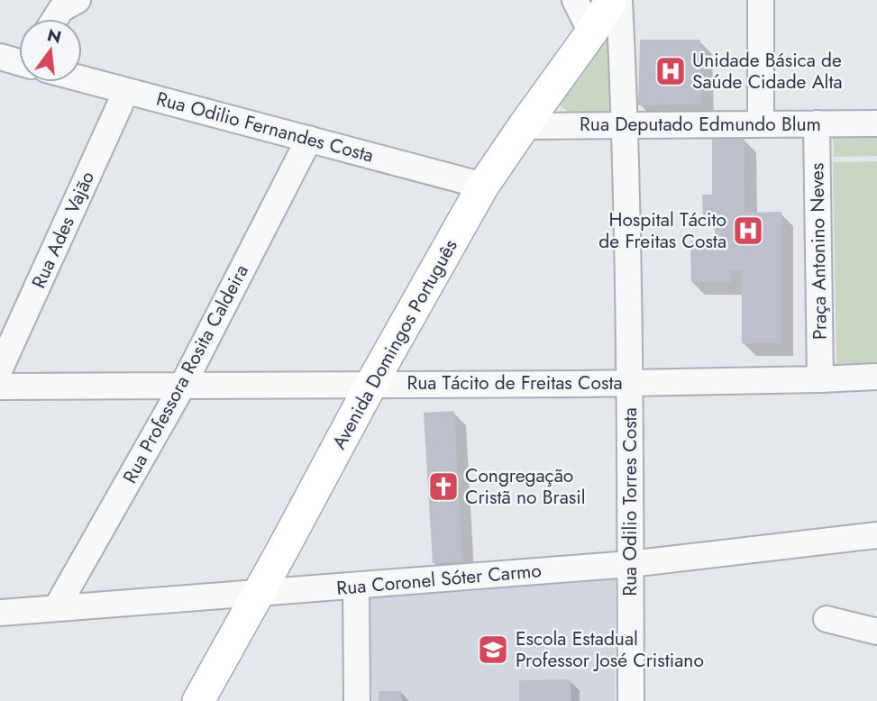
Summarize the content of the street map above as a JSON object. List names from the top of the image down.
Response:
{
  "streets": {
    "main road": ["Avenida Domingos Português"],
    "street": [
      "Rua Deputado Edmundo Blum",
      "Rua Odilio Fernandes Costa",
      "Rua Ades Vajão",
      "Praça Antonino Neves",
      "Rua Professora Rosita Caldeira",
      "Rua Tácito de Freitas Costa",
      "Rua Odilio Torres Costa",
      "Rua Coronel Sóter Carmo"
    ]
  },
  "crossings": [
    ["Rua Deputado Edmundo Blum", "Praça Antonino Neves"],
    ["Rua Deputado Edmundo Blum", "Avenida Domingos Português"],
    ["Rua Deputado Edmundo Blum", "Rua Odilio Torres Costa"],
    ["Rua Odilio Fernandes Costa", "Rua Ades Vajão"],
    ["Rua Odilio Fernandes Costa", "Avenida Domingos Português"],
    ["Rua Odilio Fernandes Costa", "Rua Professora Rosita Caldeira"],
    ["Praça Antonino Neves", "Rua Tácito de Freitas Costa"],
    ["Avenida Domingos Português", "Rua Tácito de Freitas Costa"],
    ["Avenida Domingos Português", "Rua Coronel Sóter Carmo"],
    ["Rua Professora Rosita Caldeira", "Rua Tácito de Freitas Costa"],
    ["Rua Professora Rosita Caldeira", "Rua Coronel Sóter Carmo"],
    ["Rua Tácito de Freitas Costa", "Rua Odilio Torres Costa"],
    ["Rua Odilio Torres Costa", "Rua Coronel Sóter Carmo"]
  ],
  "places": {
    "hospital": ["Unidade Básica de Saúde Cidade Alta", "Hospital Tácito de Freitas Costa"],
    "church": ["Congregação Cristã no Brasil"],
    "school or university": ["Escola Estadual Professor José Cristiano"]
  },
  "north": "top"
}
